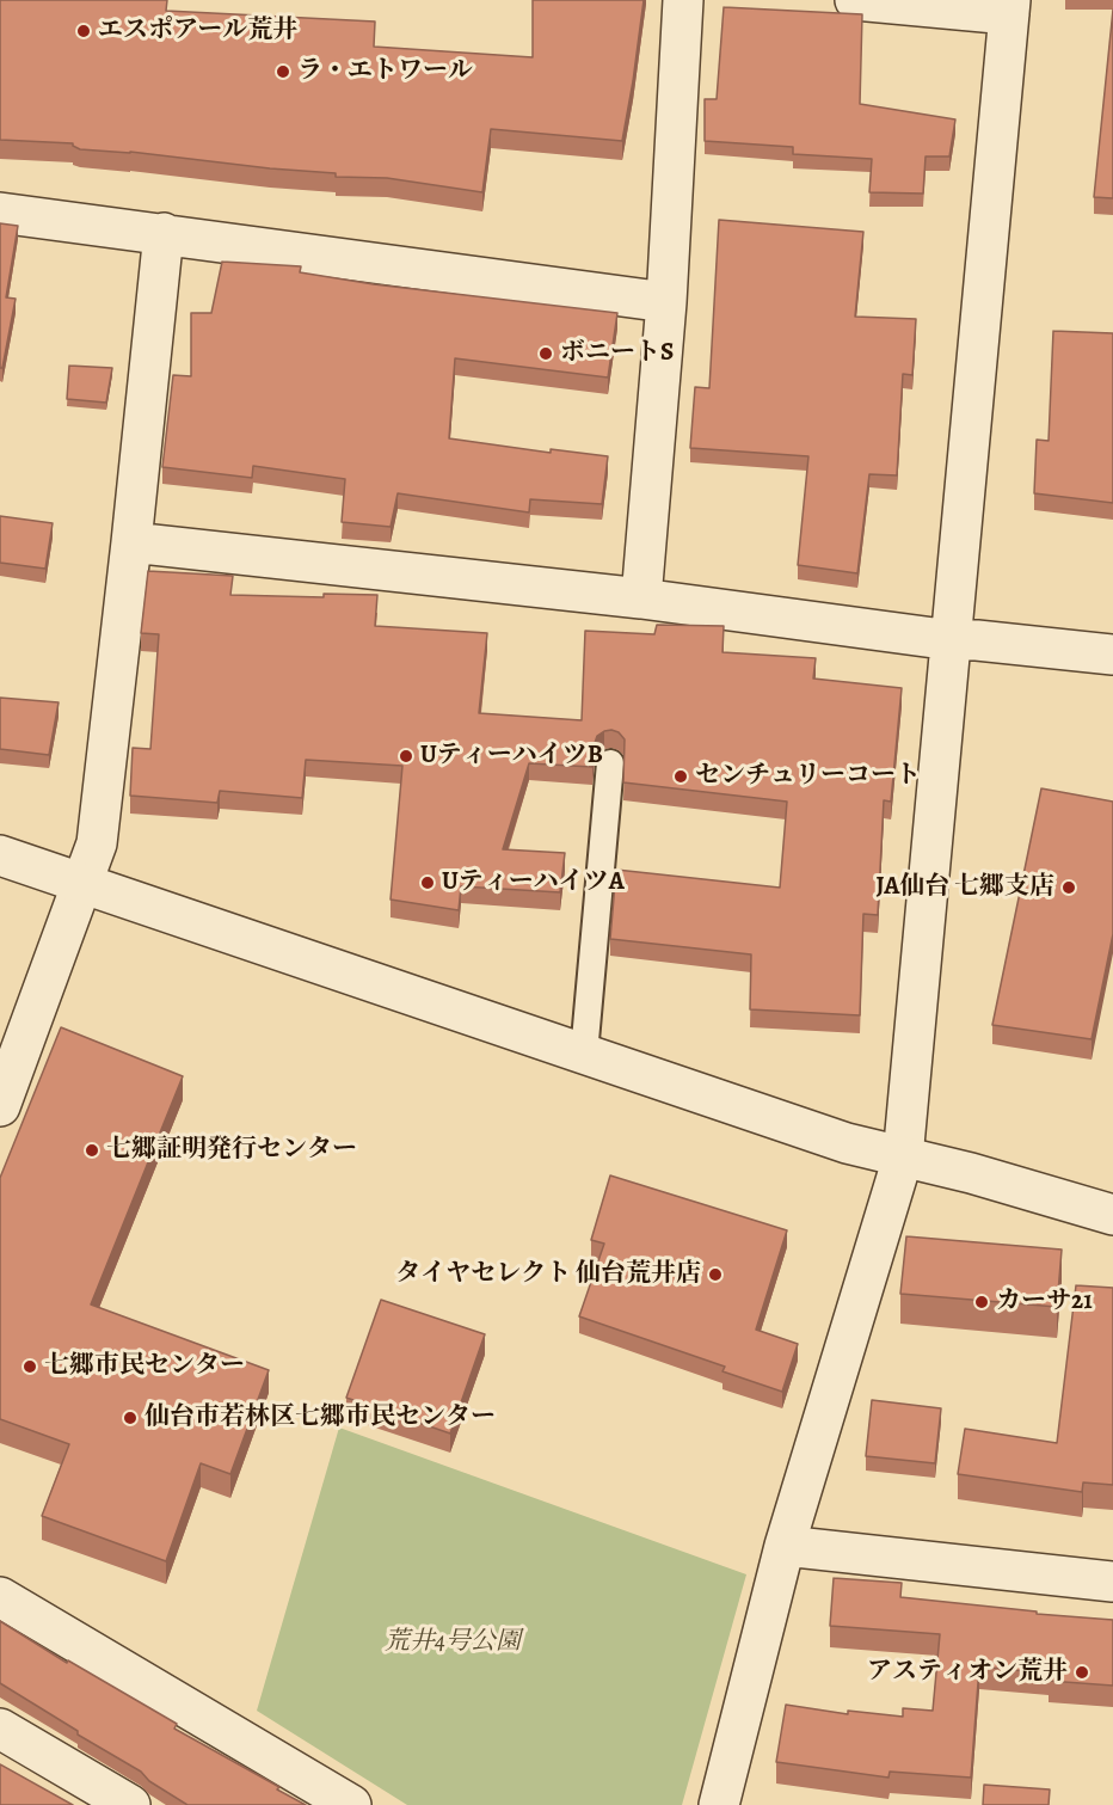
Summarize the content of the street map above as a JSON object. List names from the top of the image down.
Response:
{
  "parks": ["荒井4号公園"],
  "places": [
    "エスポアール荒井",
    "ラ・エトワール",
    "ボニートS",
    "UティーハイツB",
    "センチュリーコート",
    "UティーハイツA",
    "JA仙台 七郷支店",
    "七郷証明発行センター",
    "タイヤセレクト 仙台荒井店",
    "カーサ21",
    "七郷市民センター",
    "仙台市若林区七郷市民センター",
    "アスティオン荒井"
  ]
}
